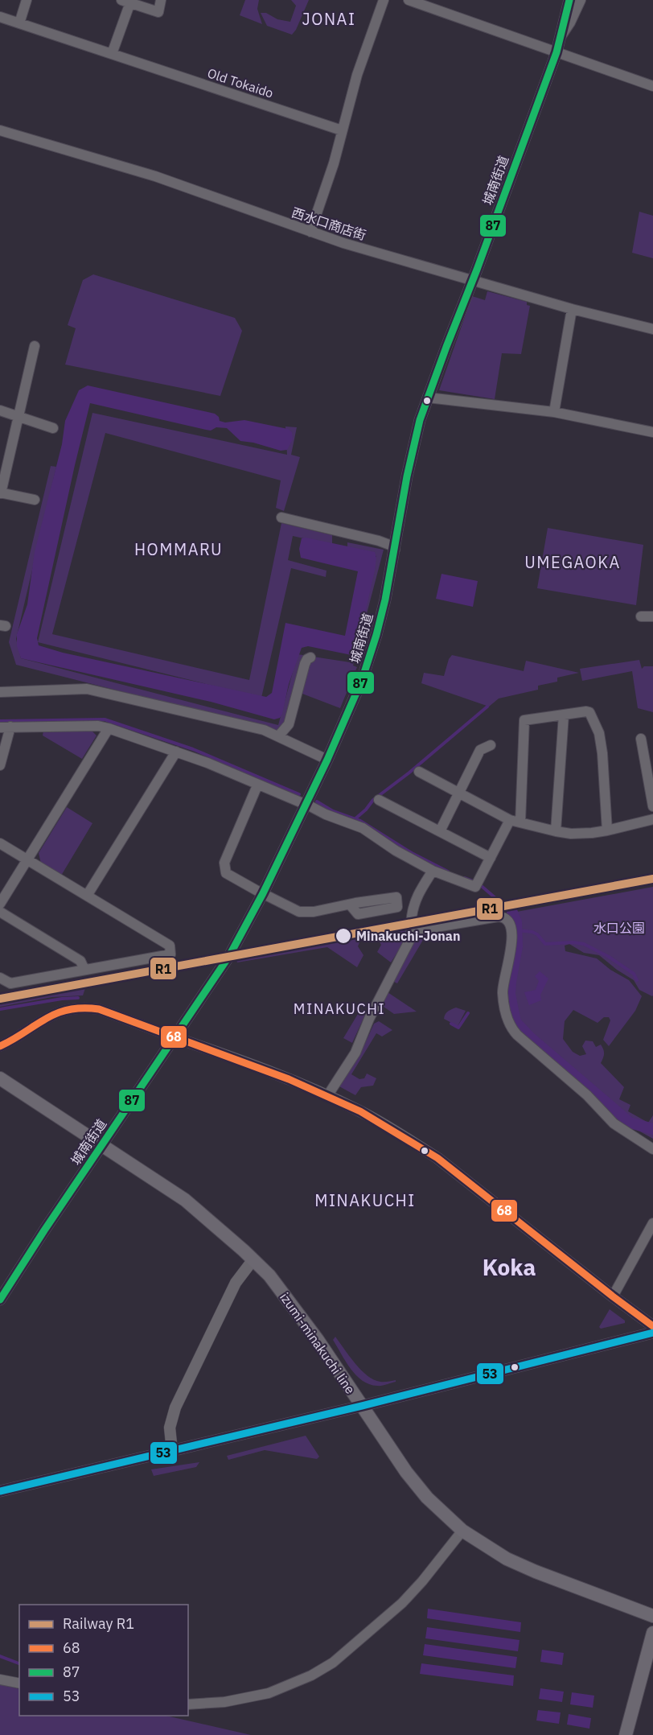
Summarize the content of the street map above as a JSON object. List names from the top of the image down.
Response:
{
  "streets": {
    "main road": ["izumi-minakuchi line"],
    "street": ["Old Tokaido", "城南街道", "西水口商店街"]
  },
  "crossings": [
    ["城南街道", "西水口商店街"],
    ["城南街道", "izumi-minakuchi line"]
  ],
  "districts": [
    "JONAI",
    "HOMMARU",
    "UMEGAOKA",
    "MINAKUCHI",
    "MINAKUCHI",
    "Koka"
  ],
  "parks": ["水口公園"],
  "places": ["Minakuchi-Jonan"],
  "lines": [
    "transit line 87",
    "rail line R1",
    "transit line 68",
    "transit line 53"
  ],
  "legend": [
    "Railway R1",
    "68",
    "87",
    "53"
  ]
}
